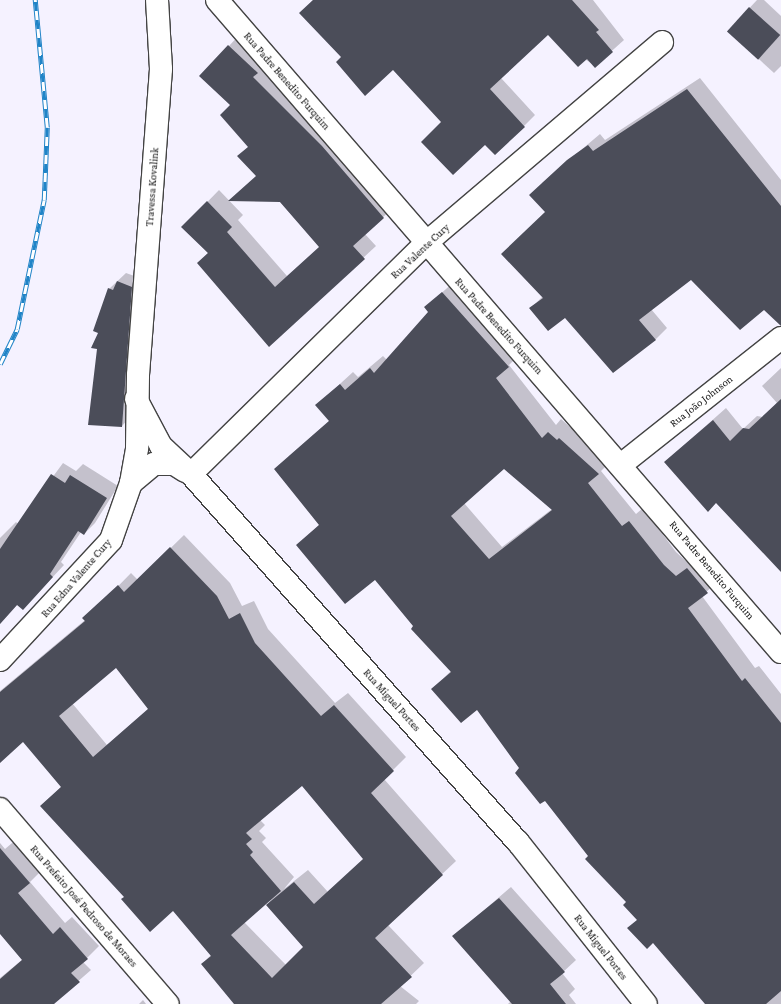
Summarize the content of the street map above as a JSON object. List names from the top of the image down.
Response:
{
  "streets": {
    "street": [
      "Rua Padre Benedito Furquim",
      "Travessa Kovalink",
      "Rua Valente Cury",
      "Rua João Johnson",
      "Rua Edna Valente Cury",
      "Rua Miguel Portes",
      "Rua Prefeito José Pedroso de Moraes"
    ]
  },
  "crossings": [
    ["Rua Padre Benedito Furquim", "Rua Valente Cury"],
    ["Rua Padre Benedito Furquim", "Rua João Johnson"],
    ["Travessa Kovalink", "Rua Edna Valente Cury"],
    ["Rua Valente Cury", "Rua Miguel Portes"],
    ["Rua Edna Valente Cury", "Rua Miguel Portes"]
  ]
}
